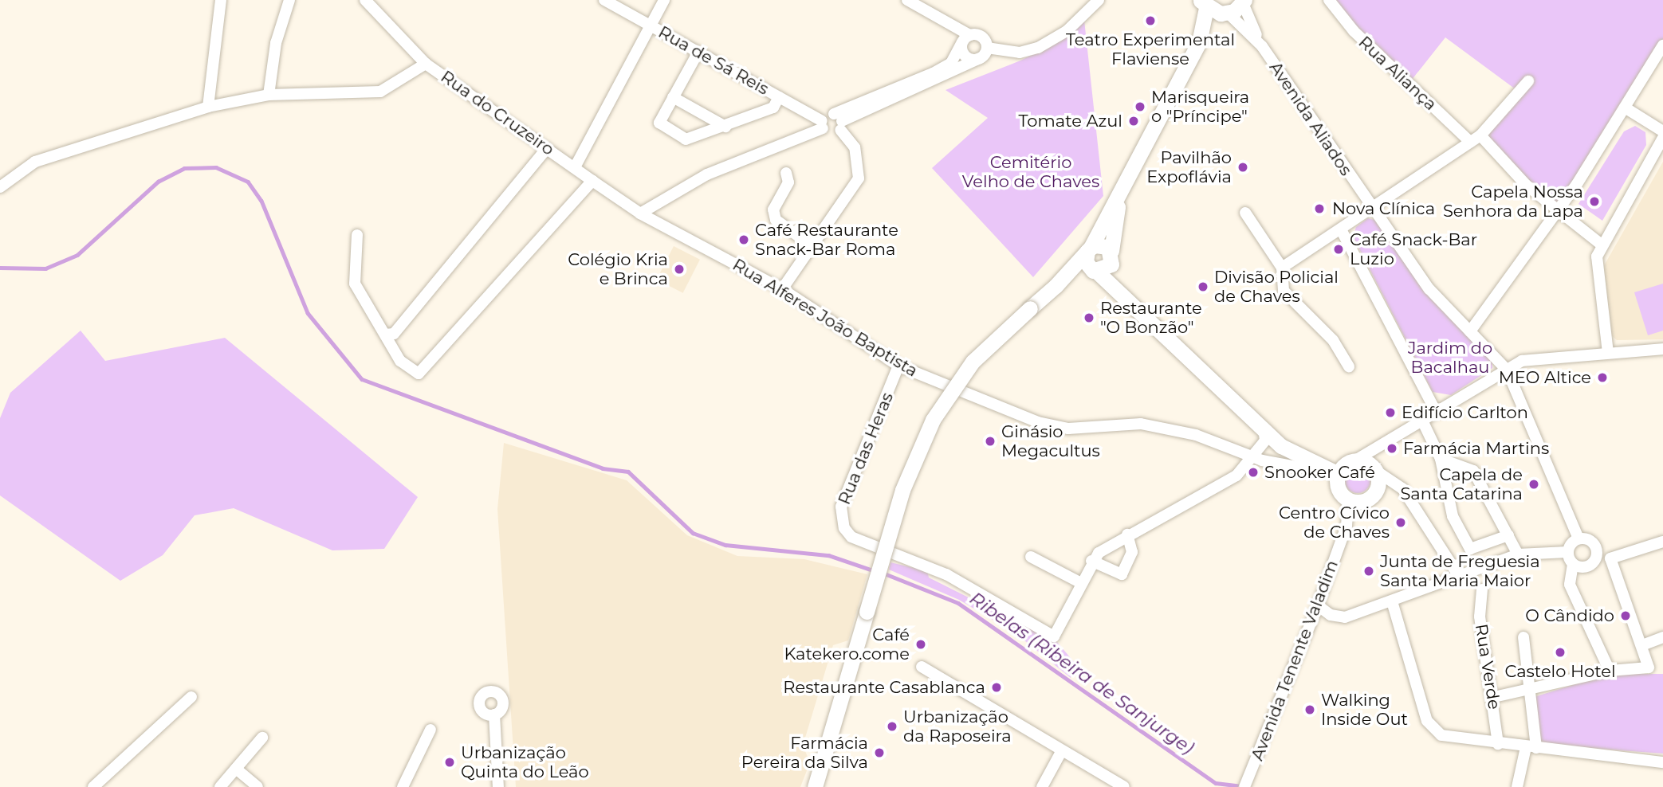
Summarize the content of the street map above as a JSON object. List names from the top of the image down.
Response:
{
  "streets": {
    "street": [
      "Rua de Sá Reis",
      "Rua Aliança",
      "Rua do Cruzeiro",
      "Avenida Aliados",
      "Rua Alferes João Baptista",
      "Rua das Heras",
      "Avenida Tenente Valadim",
      "Rua Verde"
    ]
  },
  "crossings": [
    ["Rua do Cruzeiro", "Rua Alferes João Baptista"],
    ["Rua Alferes João Baptista", "Rua das Heras"],
    ["Rua Alferes João Baptista", "Avenida Tenente Valadim"]
  ],
  "water": ["Ribelas (Ribeira de Sanjurge)"],
  "parks": ["Cemitério Velho de Chaves", "Jardim do Bacalhau"],
  "places": [
    "Teatro Experimental Flaviense",
    "Marisqueira o \"Príncipe\"",
    "Tomate Azul",
    "Pavilhão Expoflávia",
    "Capela Nossa Senhora da Lapa",
    "Nova Clínica",
    "Café Restaurante Snack-Bar Roma",
    "Café Snack-Bar Luzio",
    "Colégio Kria e Brinca",
    "Divisão Policial de Chaves",
    "Restaurante \"O Bonzão\"",
    "MEO Altice",
    "Edifício Carlton",
    "Ginásio Megacultus",
    "Farmácia Martins",
    "Snooker Café",
    "Capela de Santa Catarina",
    "Centro Cívico de Chaves",
    "Junta de Freguesia Santa Maria Maior",
    "O Cândido",
    "Café Katekero.come",
    "Castelo Hotel",
    "Restaurante Casablanca",
    "Walking Inside Out",
    "Urbanização da Raposeira",
    "Farmácia Pereira da Silva",
    "Urbanização Quinta do Leão"
  ]
}
